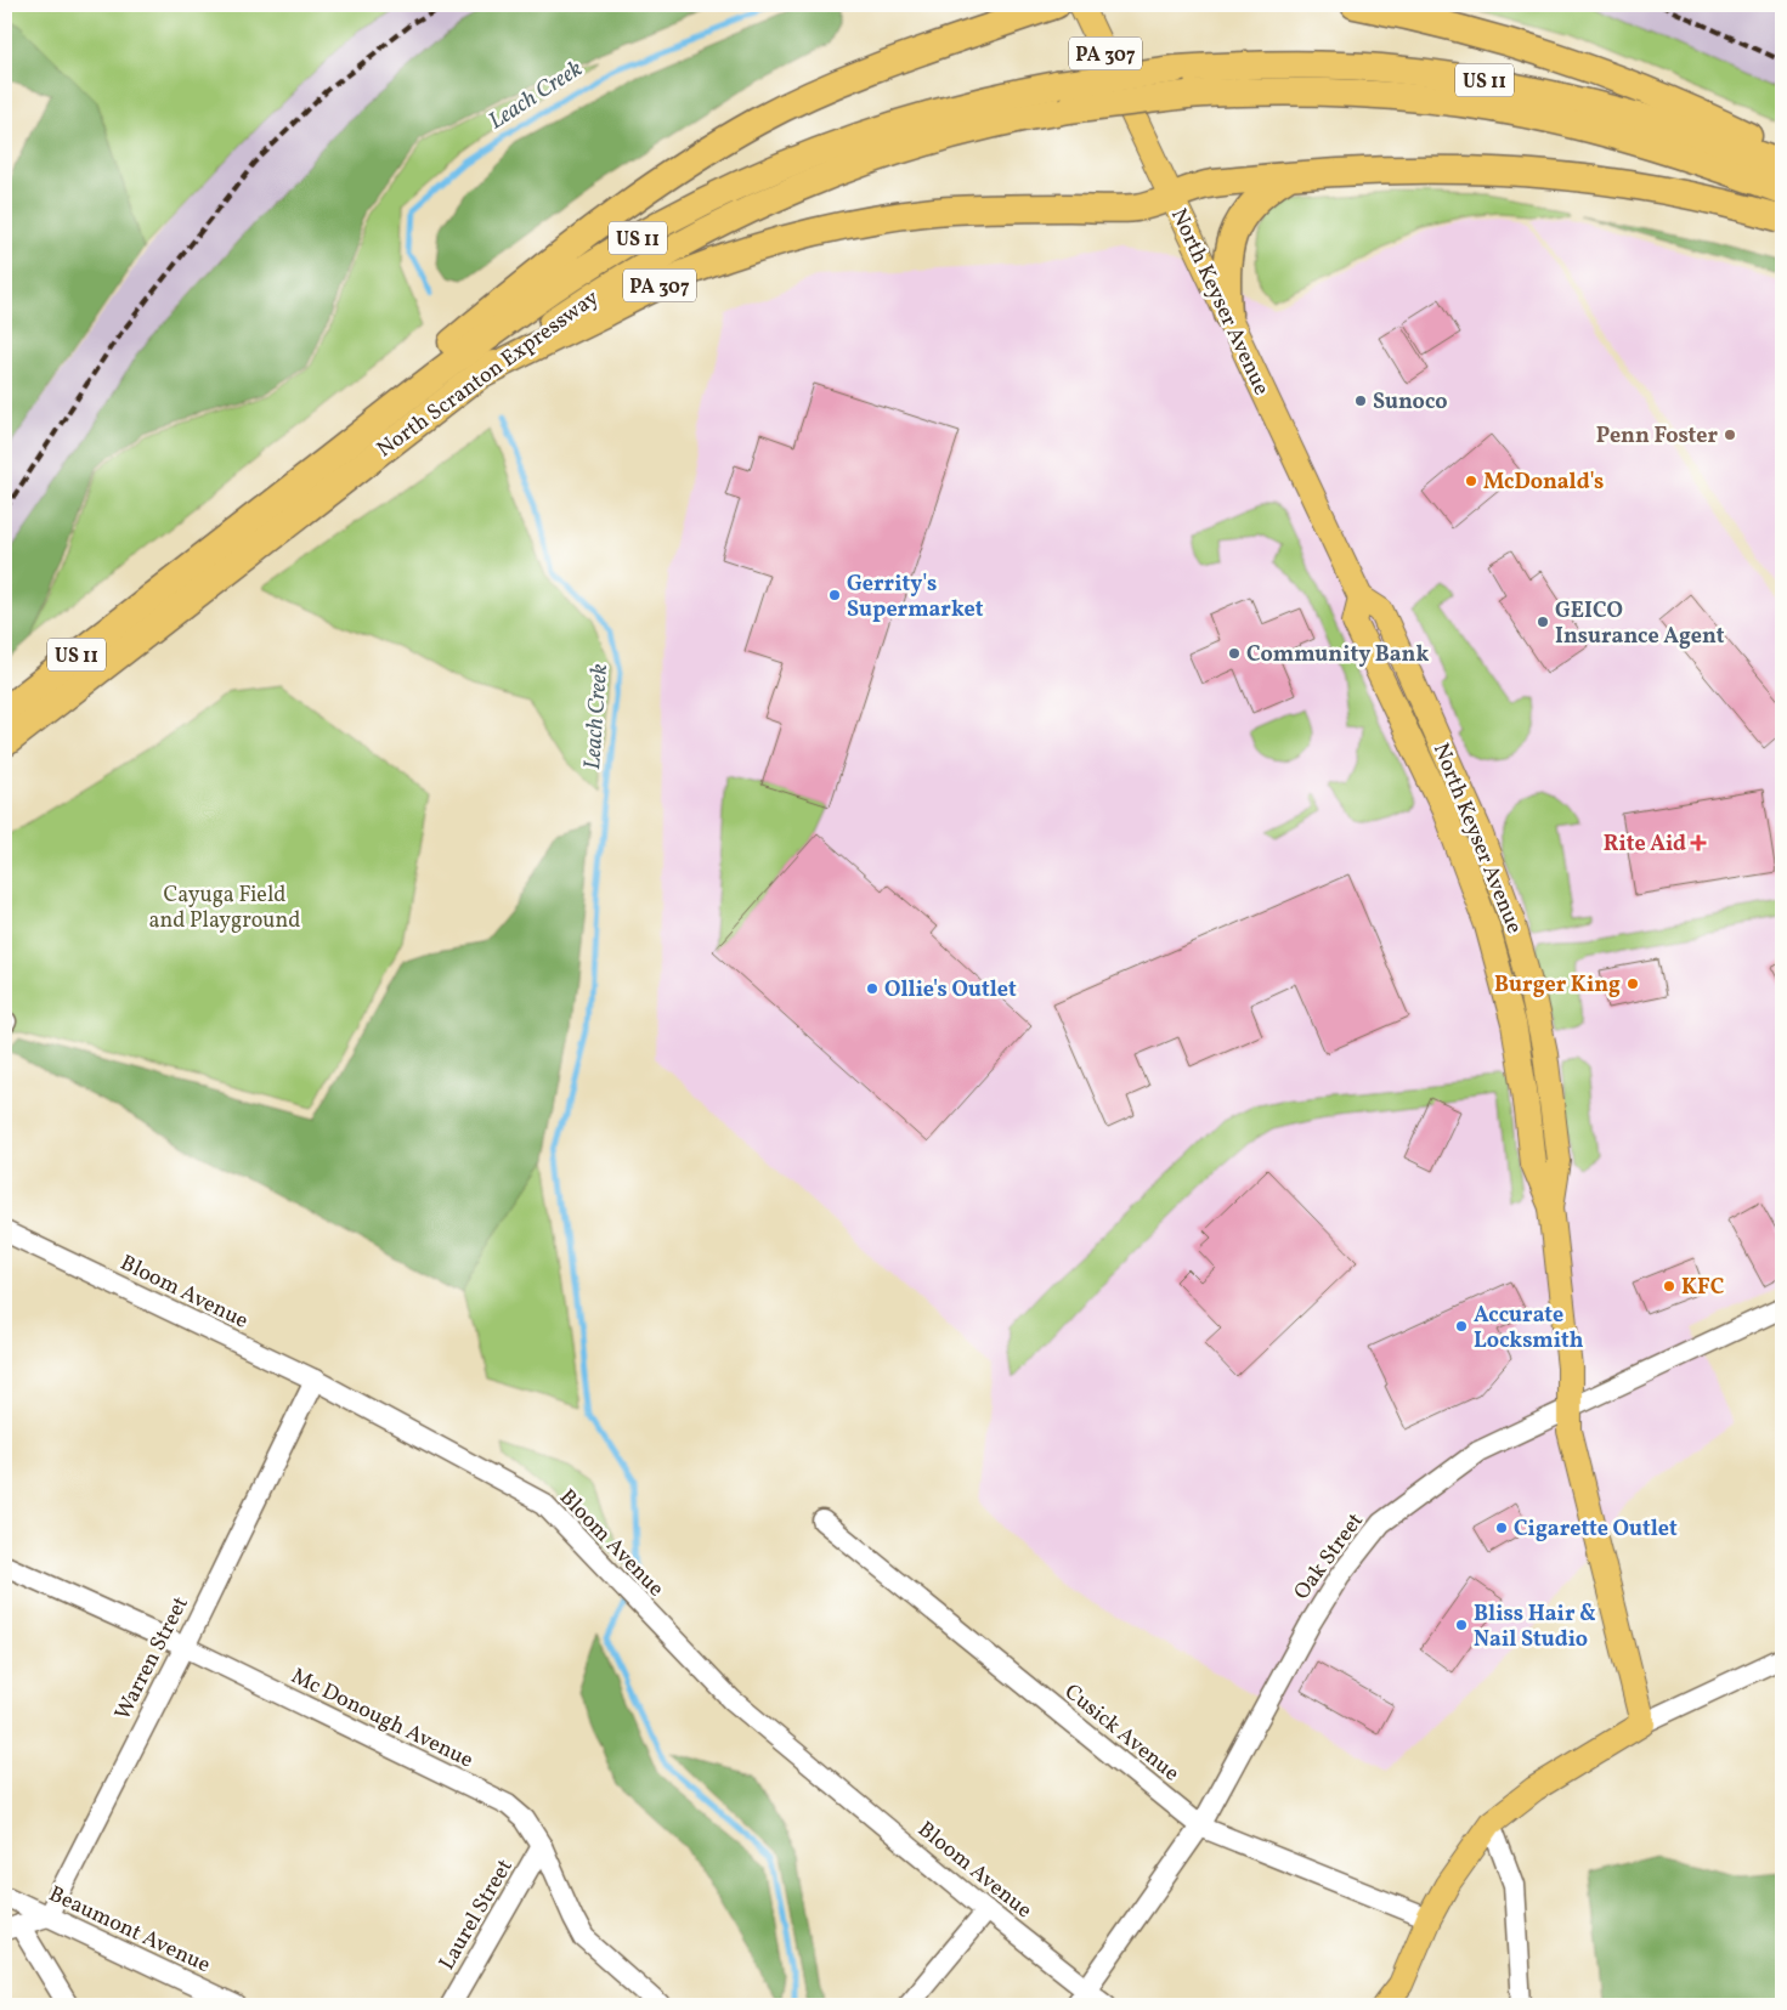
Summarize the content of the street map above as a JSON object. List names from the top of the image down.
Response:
{
  "streets": {
    "highway": ["PA 307", "US 11", "North Scranton Expressway"],
    "main road": ["North Keyser Avenue"],
    "street": [
      "Bloom Avenue",
      "Oak Street",
      "Warren Street",
      "Mc Donough Avenue",
      "Cusick Avenue",
      "Laurel Street",
      "Beaumont Avenue"
    ]
  },
  "crossings": [
    ["PA 307", "North Keyser Avenue"],
    ["PA 307", "North Scranton Expressway"],
    ["North Keyser Avenue", "Oak Street"],
    ["Bloom Avenue", "Oak Street"],
    ["Bloom Avenue", "Warren Street"],
    ["Oak Street", "Cusick Avenue"],
    ["Warren Street", "Mc Donough Avenue"],
    ["Warren Street", "Beaumont Avenue"],
    ["Mc Donough Avenue", "Laurel Street"]
  ],
  "water": ["Leach Creek"],
  "parks": ["Cayuga Field and Playground"],
  "places": {
    "other": [
      "Sunoco",
      "Penn Foster",
      "McDonald's",
      "Gerrity's Supermarket",
      "GEICO Insurance Agent",
      "Community Bank",
      "Burger King",
      "Ollie's Outlet",
      "KFC",
      "Accurate Locksmith",
      "Cigarette Outlet",
      "Bliss Hair & Nail Studio"
    ],
    "health": ["Rite Aid"]
  }
}
